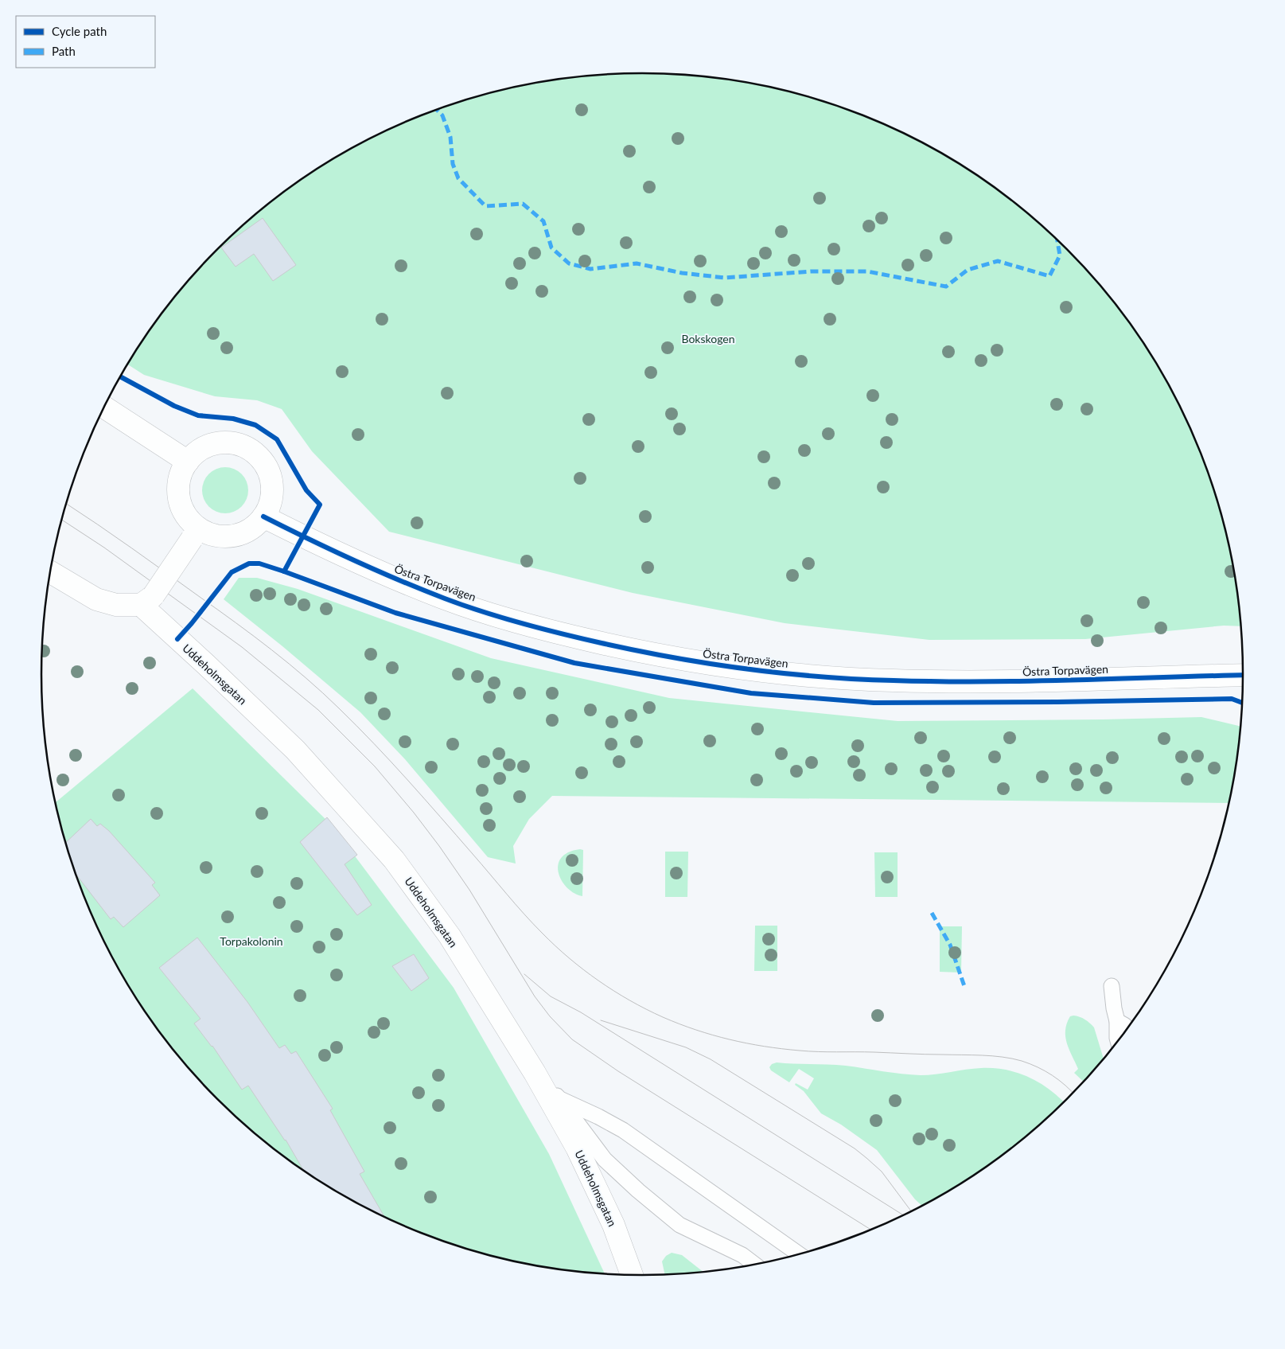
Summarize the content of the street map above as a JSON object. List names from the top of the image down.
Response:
{
  "streets": {
    "street": ["Östra Torpavägen", "Uddeholmsgatan"]
  },
  "parks": ["Bokskogen", "Torpakolonin"],
  "legend": ["Cycle path", "Path"]
}
